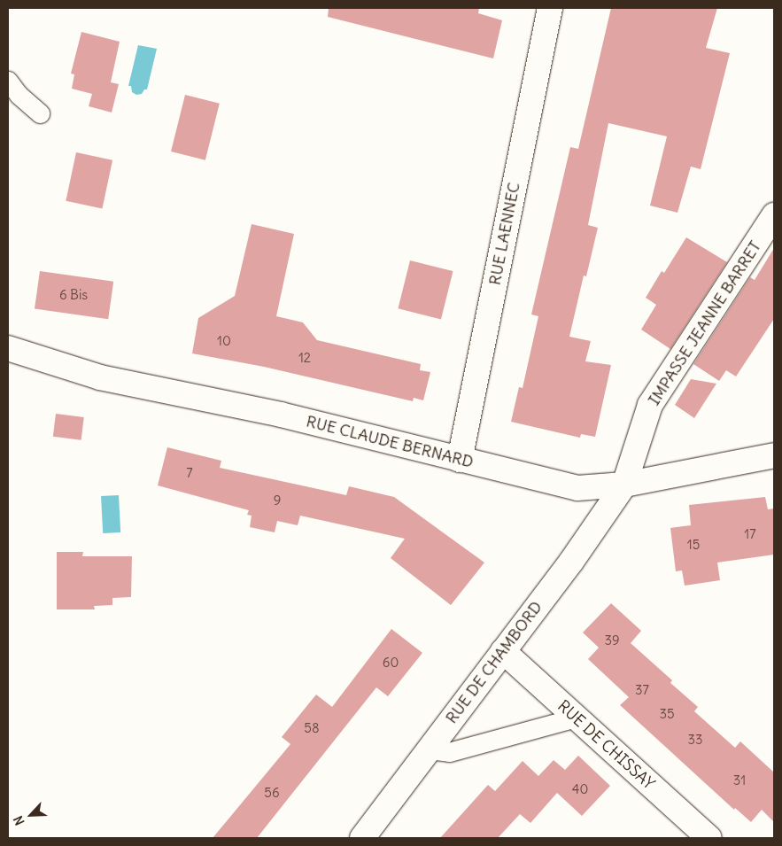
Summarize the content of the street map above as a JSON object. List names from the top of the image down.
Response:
{
  "streets": {
    "street": [
      "RUE LAENNEC",
      "IMPASSE JEANNE BARRET",
      "RUE CLAUDE BERNARD",
      "RUE DE CHAMBORD",
      "RUE DE CHISSAY"
    ]
  },
  "crossings": [
    ["RUE LAENNEC", "RUE CLAUDE BERNARD"],
    ["IMPASSE JEANNE BARRET", "RUE CLAUDE BERNARD"],
    ["IMPASSE JEANNE BARRET", "RUE DE CHAMBORD"],
    ["RUE CLAUDE BERNARD", "RUE DE CHAMBORD"],
    ["RUE DE CHAMBORD", "RUE DE CHISSAY"]
  ],
  "house_numbers": [
    "6 Bis",
    "10",
    "12",
    "7",
    "9",
    "17",
    "15",
    "39",
    "60",
    "37",
    "35",
    "58",
    "33",
    "31",
    "40",
    "56"
  ],
  "north": "bottom left"
}
